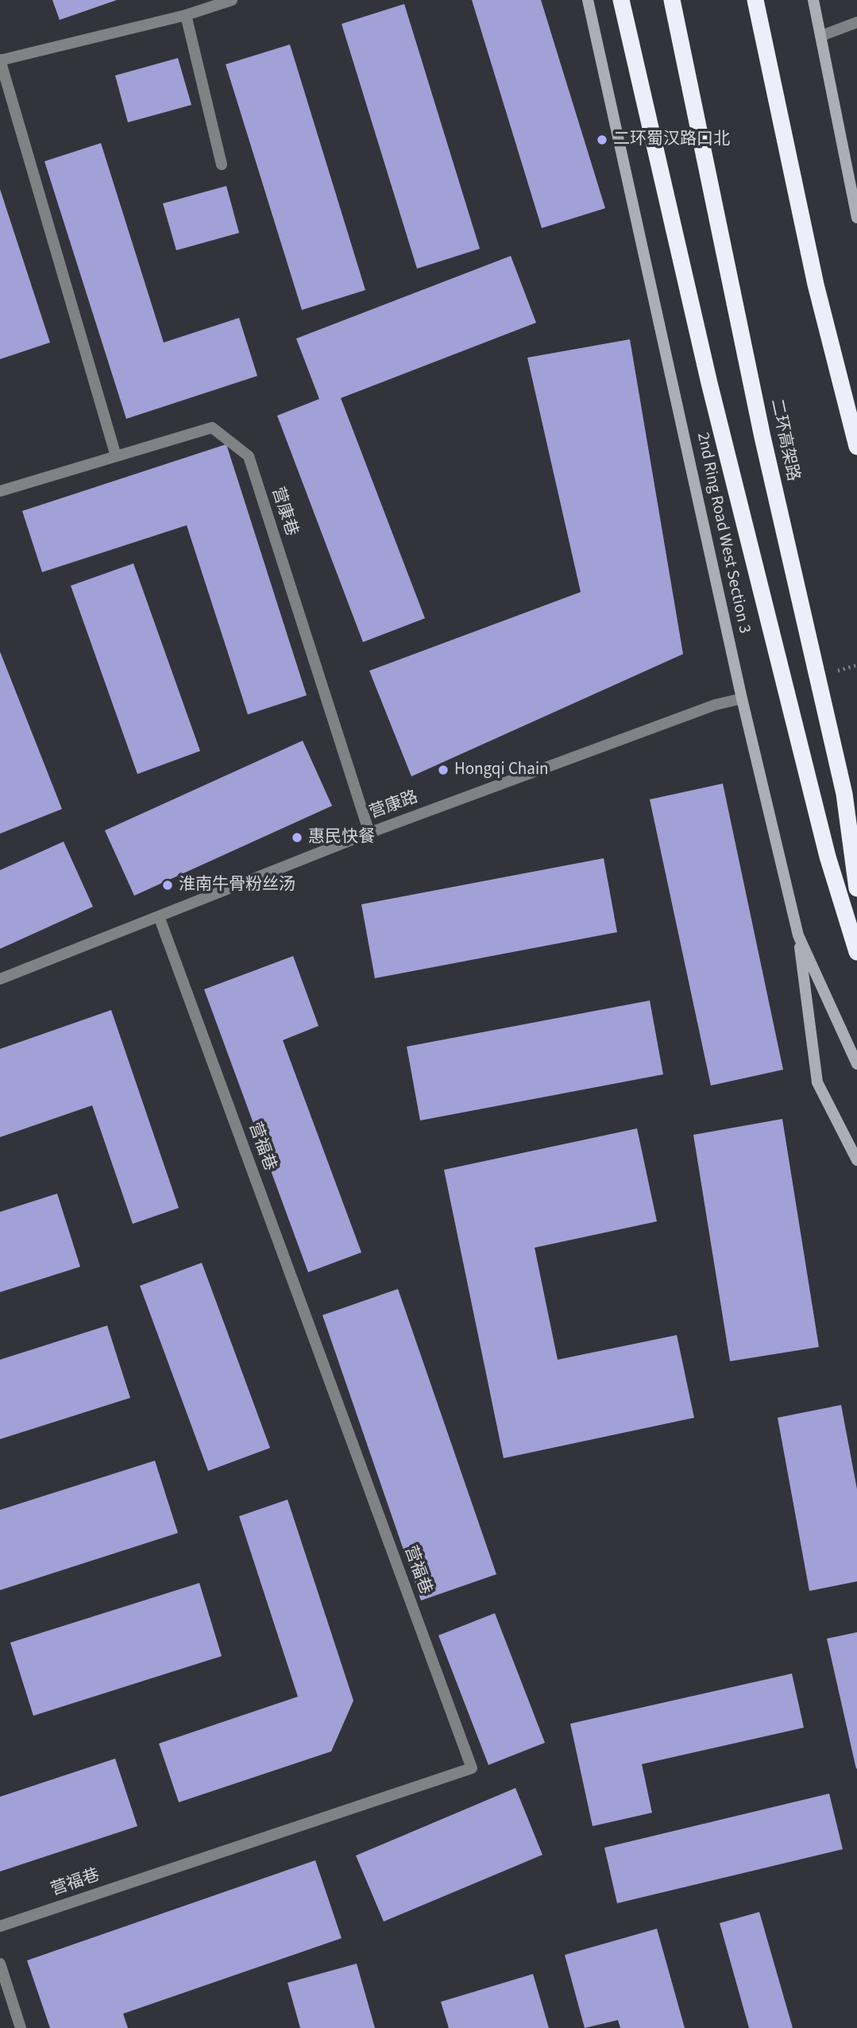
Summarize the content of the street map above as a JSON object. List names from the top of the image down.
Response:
{
  "streets": {
    "highway": ["二环高架路"],
    "main road": ["2nd Ring Road West Section 3"],
    "street": ["营康巷", "营康路", "营福巷"]
  },
  "crossings": [
    ["营康巷", "营康路"],
    ["2nd Ring Road West Section 3", "营康路"],
    ["营康路", "营福巷"]
  ],
  "places": [
    "二环蜀汉路口北",
    "Hongqi Chain",
    "惠民快餐",
    "淮南牛骨粉丝汤"
  ]
}
